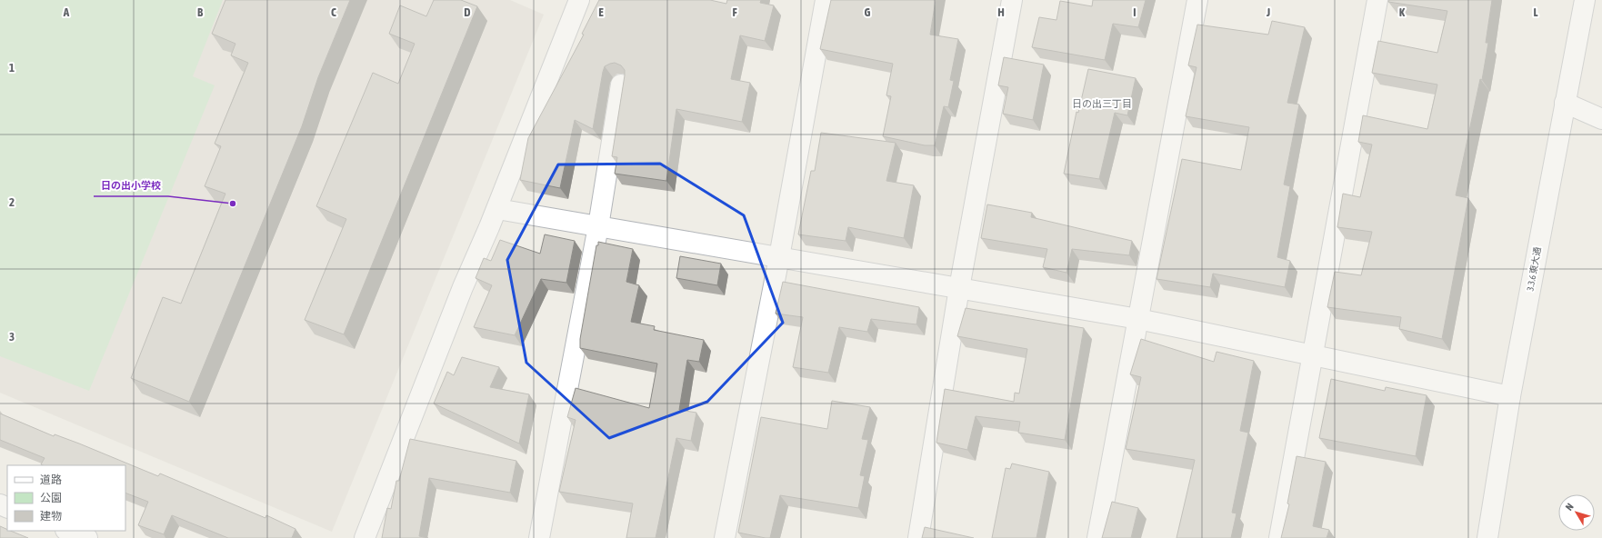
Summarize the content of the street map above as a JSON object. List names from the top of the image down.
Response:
{
  "streets": {
    "street": ["3.3.6 東大通"]
  },
  "districts": ["日の出三丁目"],
  "places": ["日の出小学校"],
  "legend": ["道路", "公園", "建物"],
  "north": "top left",
  "grid": {
    "columns": [
      "A",
      "B",
      "C",
      "D",
      "E",
      "F",
      "G",
      "H",
      "I",
      "J",
      "K",
      "L"
    ],
    "rows": ["1", "2", "3"]
  }
}
